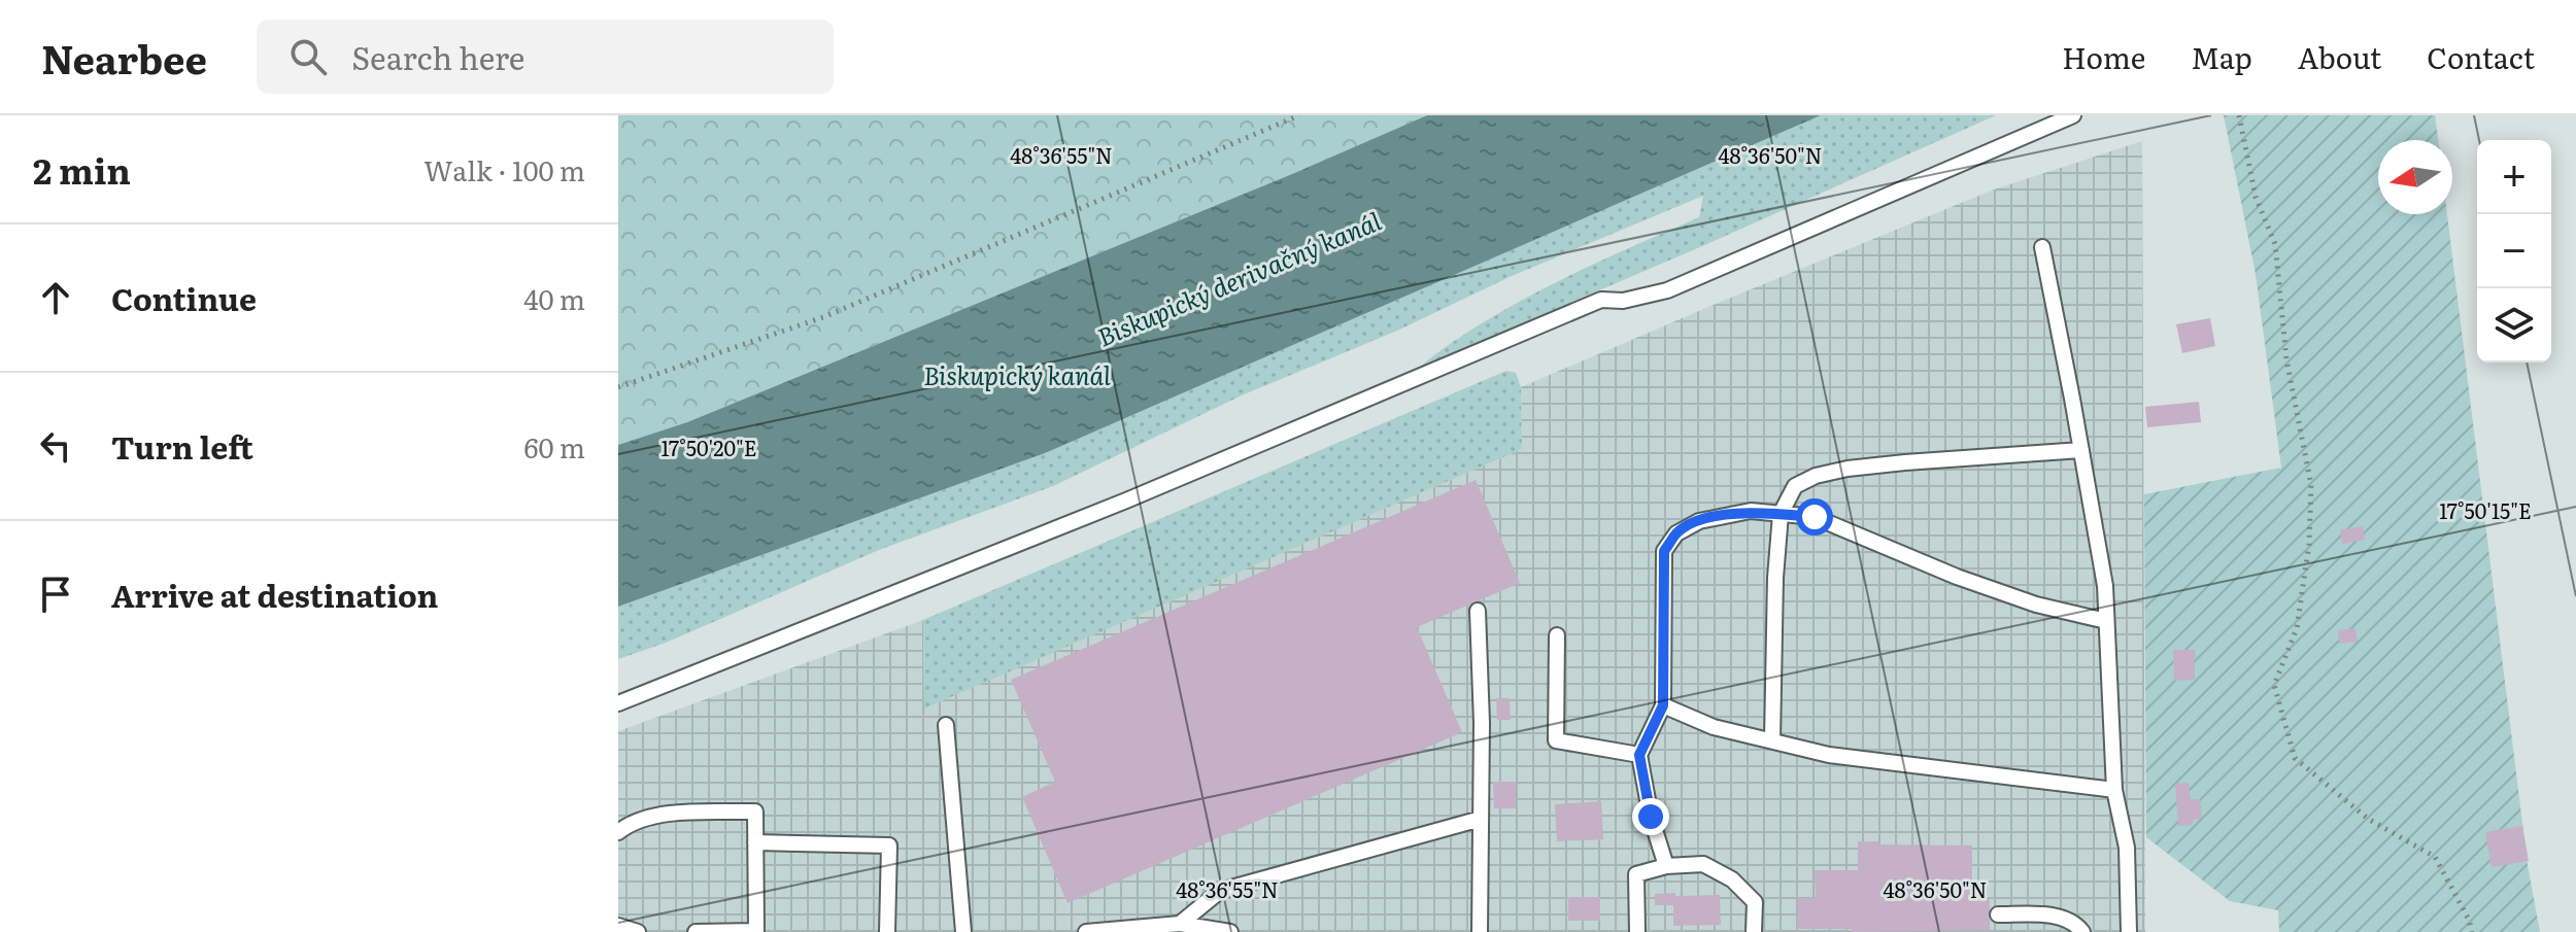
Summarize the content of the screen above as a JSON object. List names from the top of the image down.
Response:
{
  "water": ["Biskupický derivačný kanál", "Biskupický kanál"],
  "north": "left",
  "page": {
    "header": "Nearbee",
    "search": "Search here",
    "nav": [
      "Home",
      "Map",
      "About",
      "Contact"
    ],
    "heading": ["2 min", "Walk · 100 m"],
    "map_buttons": ["+", "−"],
    "list": [
      ["Continue", "40 m"],
      ["Turn left", "60 m"],
      "Arrive at destination"
    ]
  },
  "coordinates": [
    "48°36'55\"N",
    "48°36'50\"N",
    "17°50'20\"E",
    "17°50'15\"E"
  ]
}
